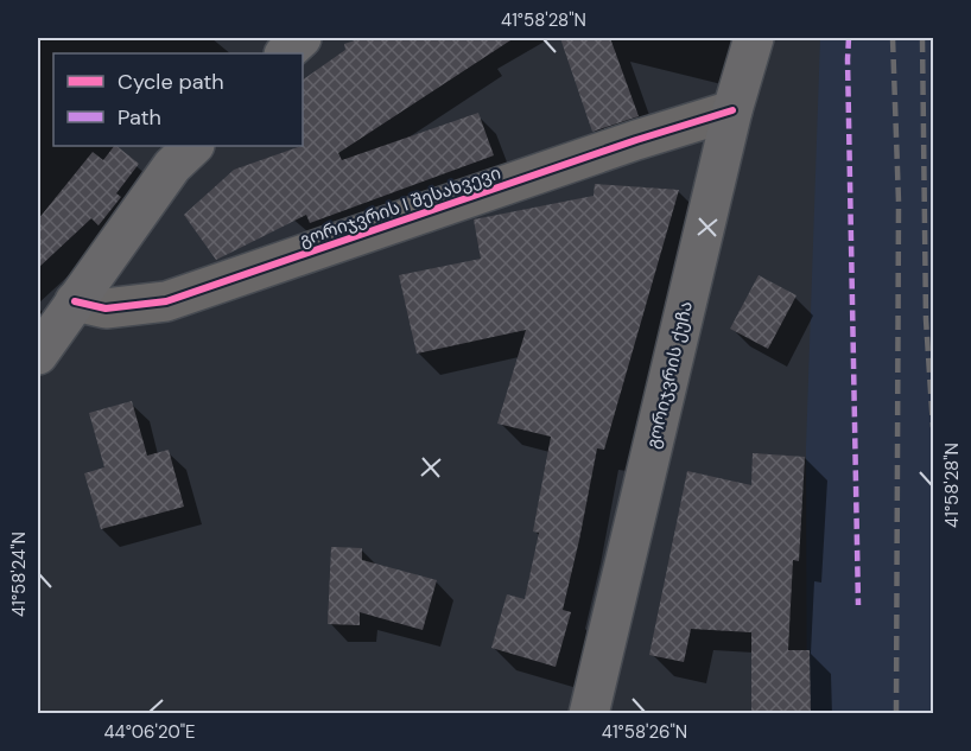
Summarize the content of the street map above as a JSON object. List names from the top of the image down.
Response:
{
  "streets": {
    "main road": ["გორიჯვრის ქუჩა"],
    "street": ["გორიჯვრის I შესახვევი"]
  },
  "crossings": [
    ["გორიჯვრის I შესახვევი", "გორიჯვრის ქუჩა"]
  ],
  "legend": ["Cycle path", "Path"],
  "coordinates": [
    "41°58'28\"N",
    "41°58'24\"N",
    "44°06'20\"E",
    "41°58'26\"N"
  ]
}
